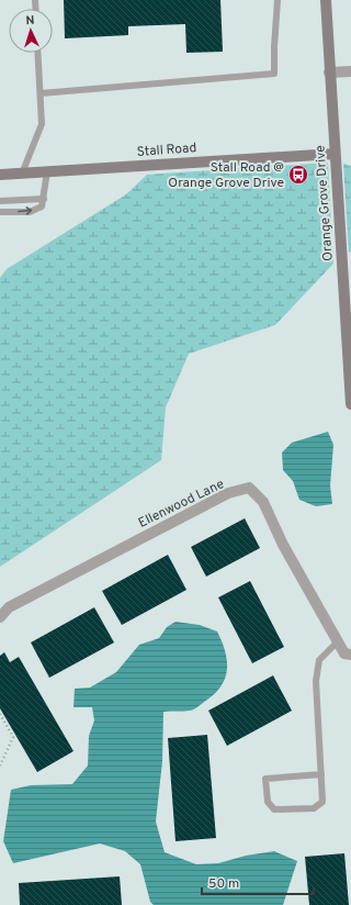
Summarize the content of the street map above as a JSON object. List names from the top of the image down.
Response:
{
  "streets": {
    "street": ["Stall Road", "Orange Grove Drive", "Ellenwood Lane"]
  },
  "crossings": [
    ["Stall Road", "Orange Grove Drive"]
  ],
  "places": {
    "bus stop": ["Stall Road @ Orange Grove Drive"]
  },
  "scale_bar": "50 m",
  "north": "top"
}
